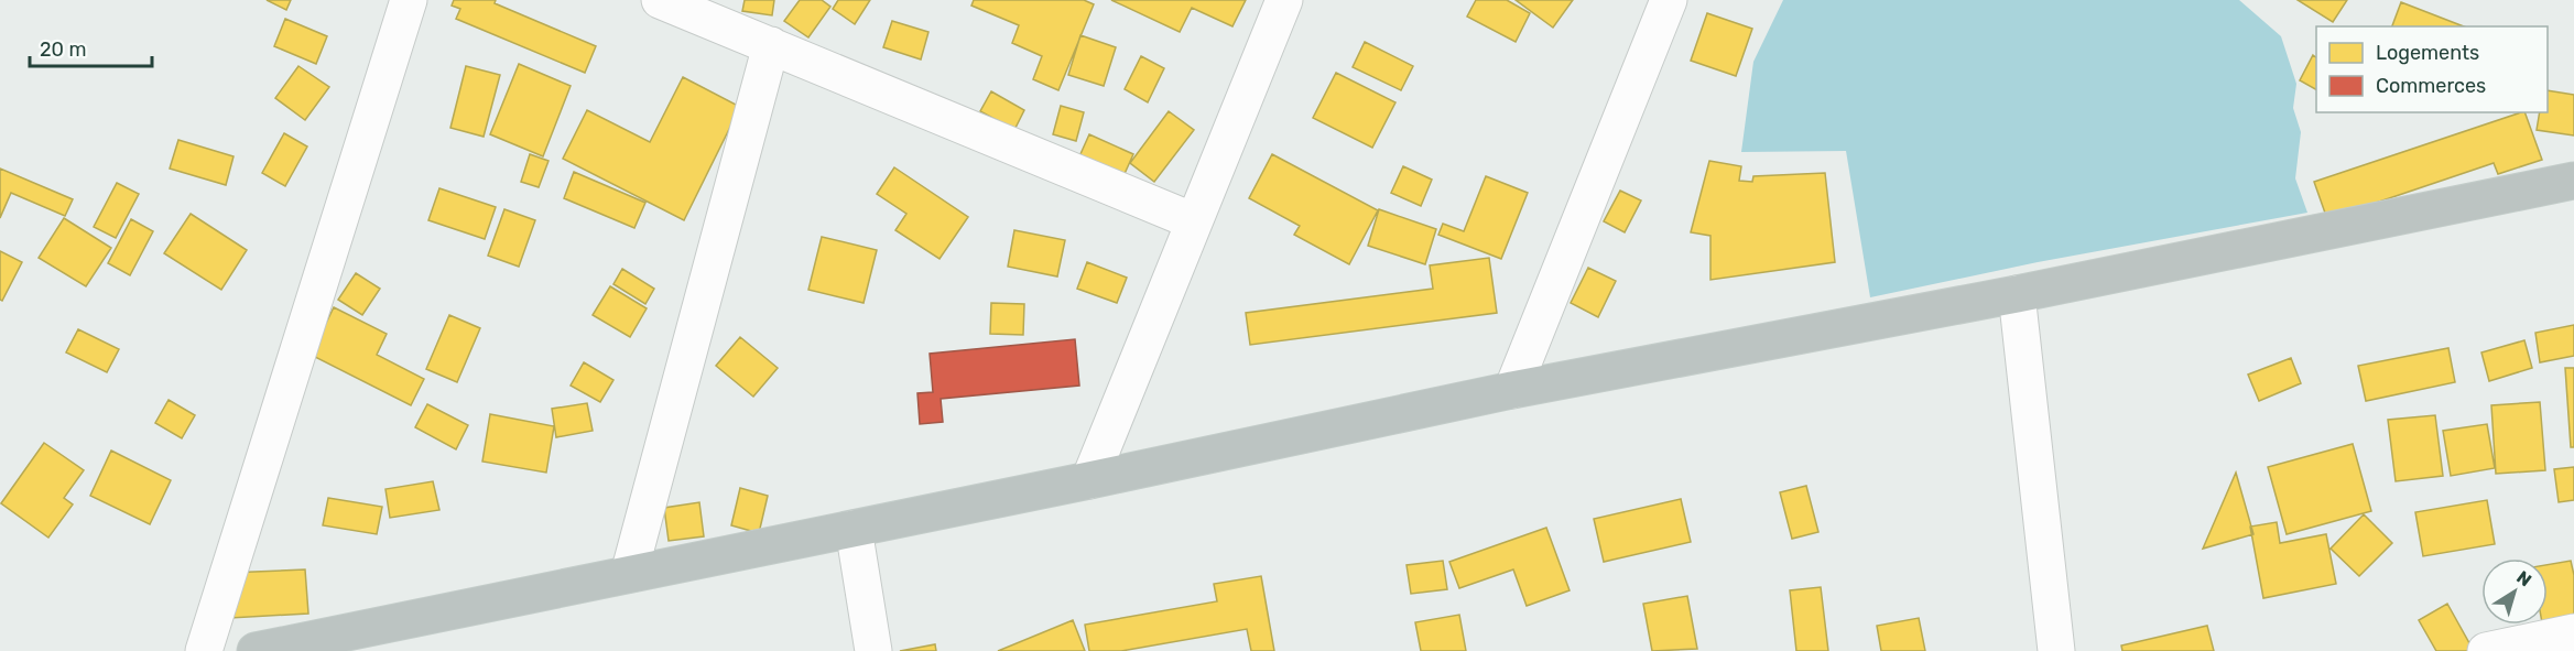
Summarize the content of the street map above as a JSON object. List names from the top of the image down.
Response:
{
  "legend": ["Logements", "Commerces"],
  "scale_bar": "20 m",
  "north": "top right"
}
